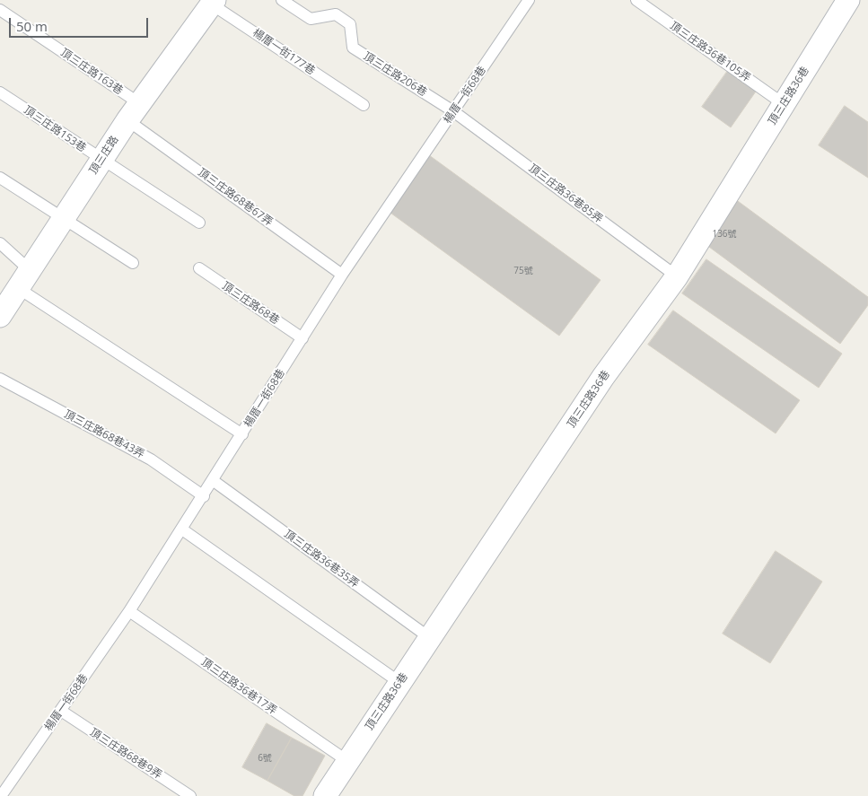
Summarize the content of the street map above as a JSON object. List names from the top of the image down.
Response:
{
  "streets": {
    "street": ["頂三庄路36巷", "頂三庄路"],
    "lane": [
      "楊厝一街177巷",
      "頂三庄路36巷105弄",
      "頂三庄路163巷",
      "頂三庄路206巷",
      "楊厝一街68巷",
      "頂三庄路153巷",
      "頂三庄路36巷85弄",
      "頂三庄路68巷67弄",
      "頂三庄路68巷",
      "頂三庄路68巷43弄",
      "頂三庄路36巷35弄",
      "頂三庄路36巷17弄",
      "頂三庄路68巷9弄"
    ]
  },
  "crossings": [
    ["楊厝一街177巷", "頂三庄路"],
    ["頂三庄路36巷105弄", "頂三庄路36巷"],
    ["頂三庄路163巷", "頂三庄路"],
    ["頂三庄路163巷", "頂三庄路68巷67弄"],
    ["頂三庄路206巷", "楊厝一街68巷"],
    ["頂三庄路206巷", "頂三庄路36巷85弄"],
    ["楊厝一街68巷", "頂三庄路36巷85弄"],
    ["楊厝一街68巷", "頂三庄路68巷67弄"],
    ["楊厝一街68巷", "頂三庄路68巷"],
    ["楊厝一街68巷", "頂三庄路68巷43弄"],
    ["楊厝一街68巷", "頂三庄路36巷35弄"],
    ["楊厝一街68巷", "頂三庄路36巷17弄"],
    ["楊厝一街68巷", "頂三庄路68巷9弄"],
    ["頂三庄路36巷", "頂三庄路36巷85弄"],
    ["頂三庄路36巷", "頂三庄路36巷35弄"],
    ["頂三庄路36巷", "頂三庄路36巷17弄"],
    ["頂三庄路153巷", "頂三庄路"],
    ["頂三庄路", "頂三庄路68巷67弄"]
  ],
  "house_numbers": ["136號", "75號", "6號"],
  "scale_bar": "50 m"
}
